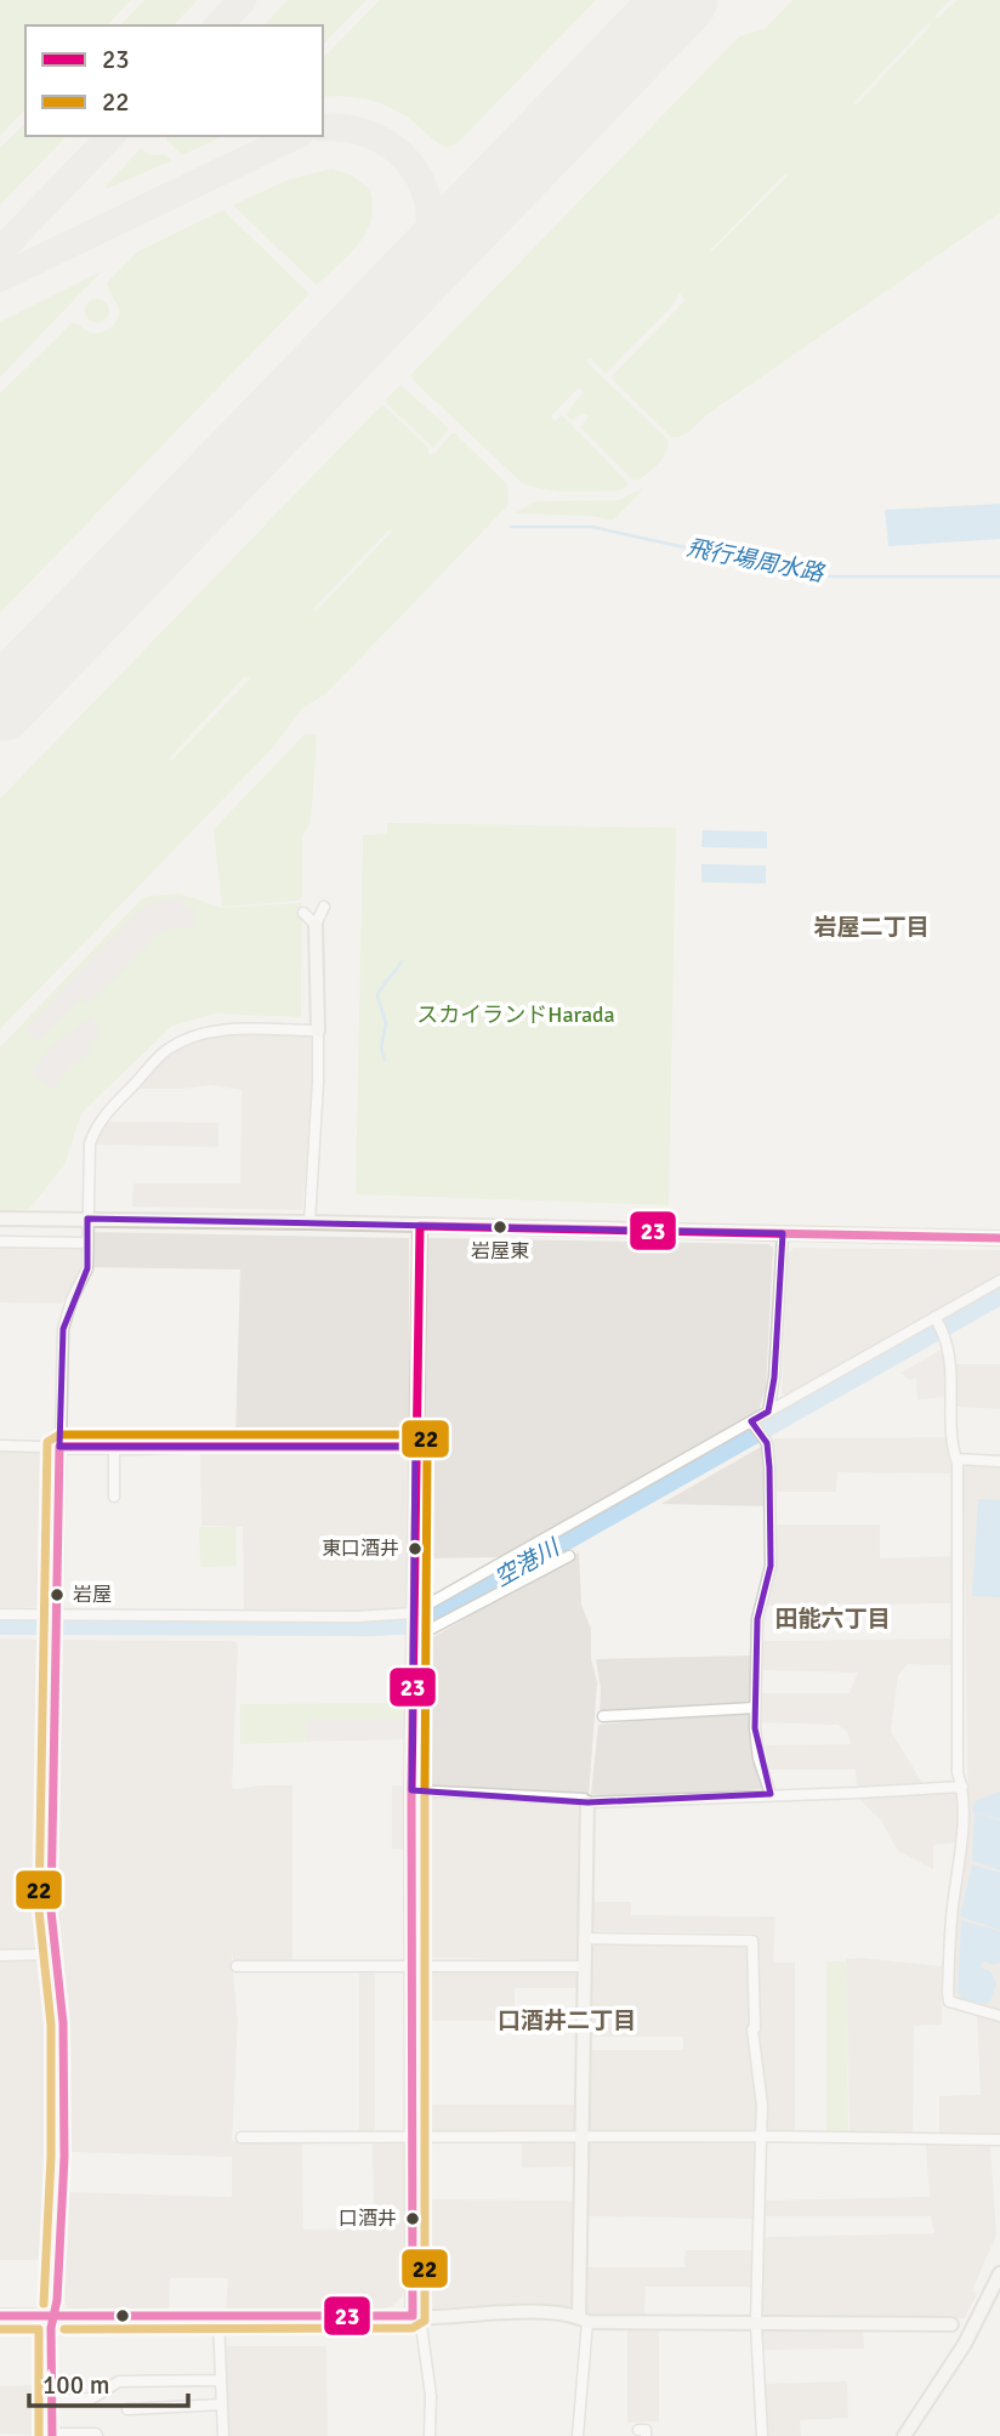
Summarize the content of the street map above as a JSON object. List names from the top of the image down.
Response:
{
  "districts": ["岩屋二丁目", "田能六丁目", "口酒井二丁目"],
  "water": ["飛行場周水路", "空港川"],
  "parks": ["スカイランドHarada"],
  "places": [
    "岩屋東",
    "東口酒井",
    "岩屋",
    "口酒井"
  ],
  "lines": ["transit line 23", "transit line 22"],
  "legend": ["23", "22"],
  "scale_bar": "100 m"
}
